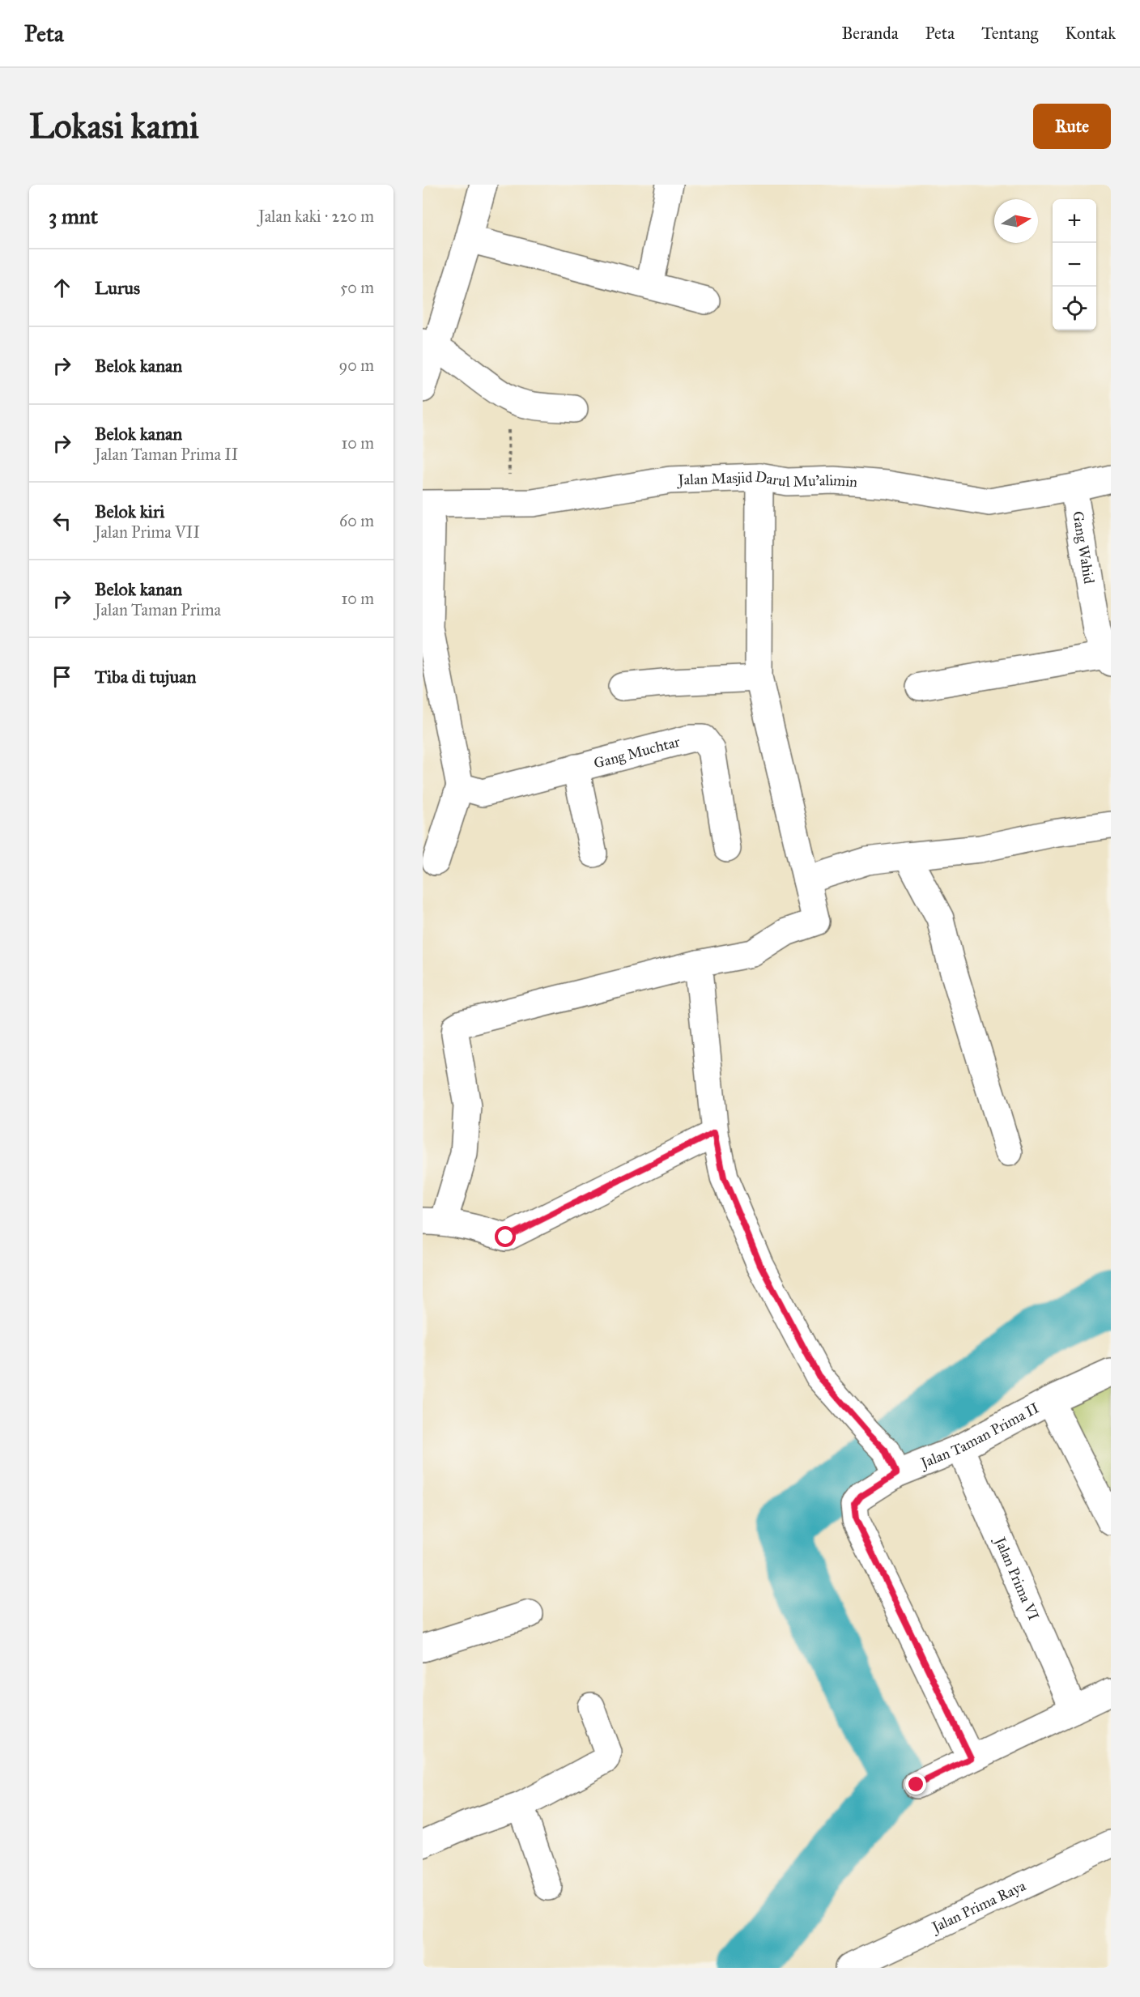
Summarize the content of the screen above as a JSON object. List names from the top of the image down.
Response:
{
  "streets": {
    "street": [
      "Jalan Masjid Darul Mu'alimin",
      "Gang Wahid",
      "Gang Muchtar",
      "Jalan Taman Prima II",
      "Jalan Prima VI",
      "Jalan Prima Raya"
    ]
  },
  "crossings": [
    ["Jalan Masjid Darul Mu'alimin", "Gang Wahid"],
    ["Jalan Taman Prima II", "Jalan Prima VI"]
  ],
  "north": "right",
  "page": {
    "header": "Peta",
    "nav": [
      "Beranda",
      "Peta",
      "Tentang",
      "Kontak"
    ],
    "buttons": "Rute",
    "title": "Lokasi kami",
    "heading": ["3 mnt", "Jalan kaki · 220 m"],
    "map_buttons": ["+", "−"],
    "list": [
      ["Lurus", "50 m"],
      ["Belok kanan", "90 m"],
      ["Belok kanan", "Jalan Taman Prima II", "10 m"],
      ["Belok kiri", "Jalan Prima VII", "60 m"],
      ["Belok kanan", "Jalan Taman Prima", "10 m"],
      "Tiba di tujuan"
    ]
  }
}
